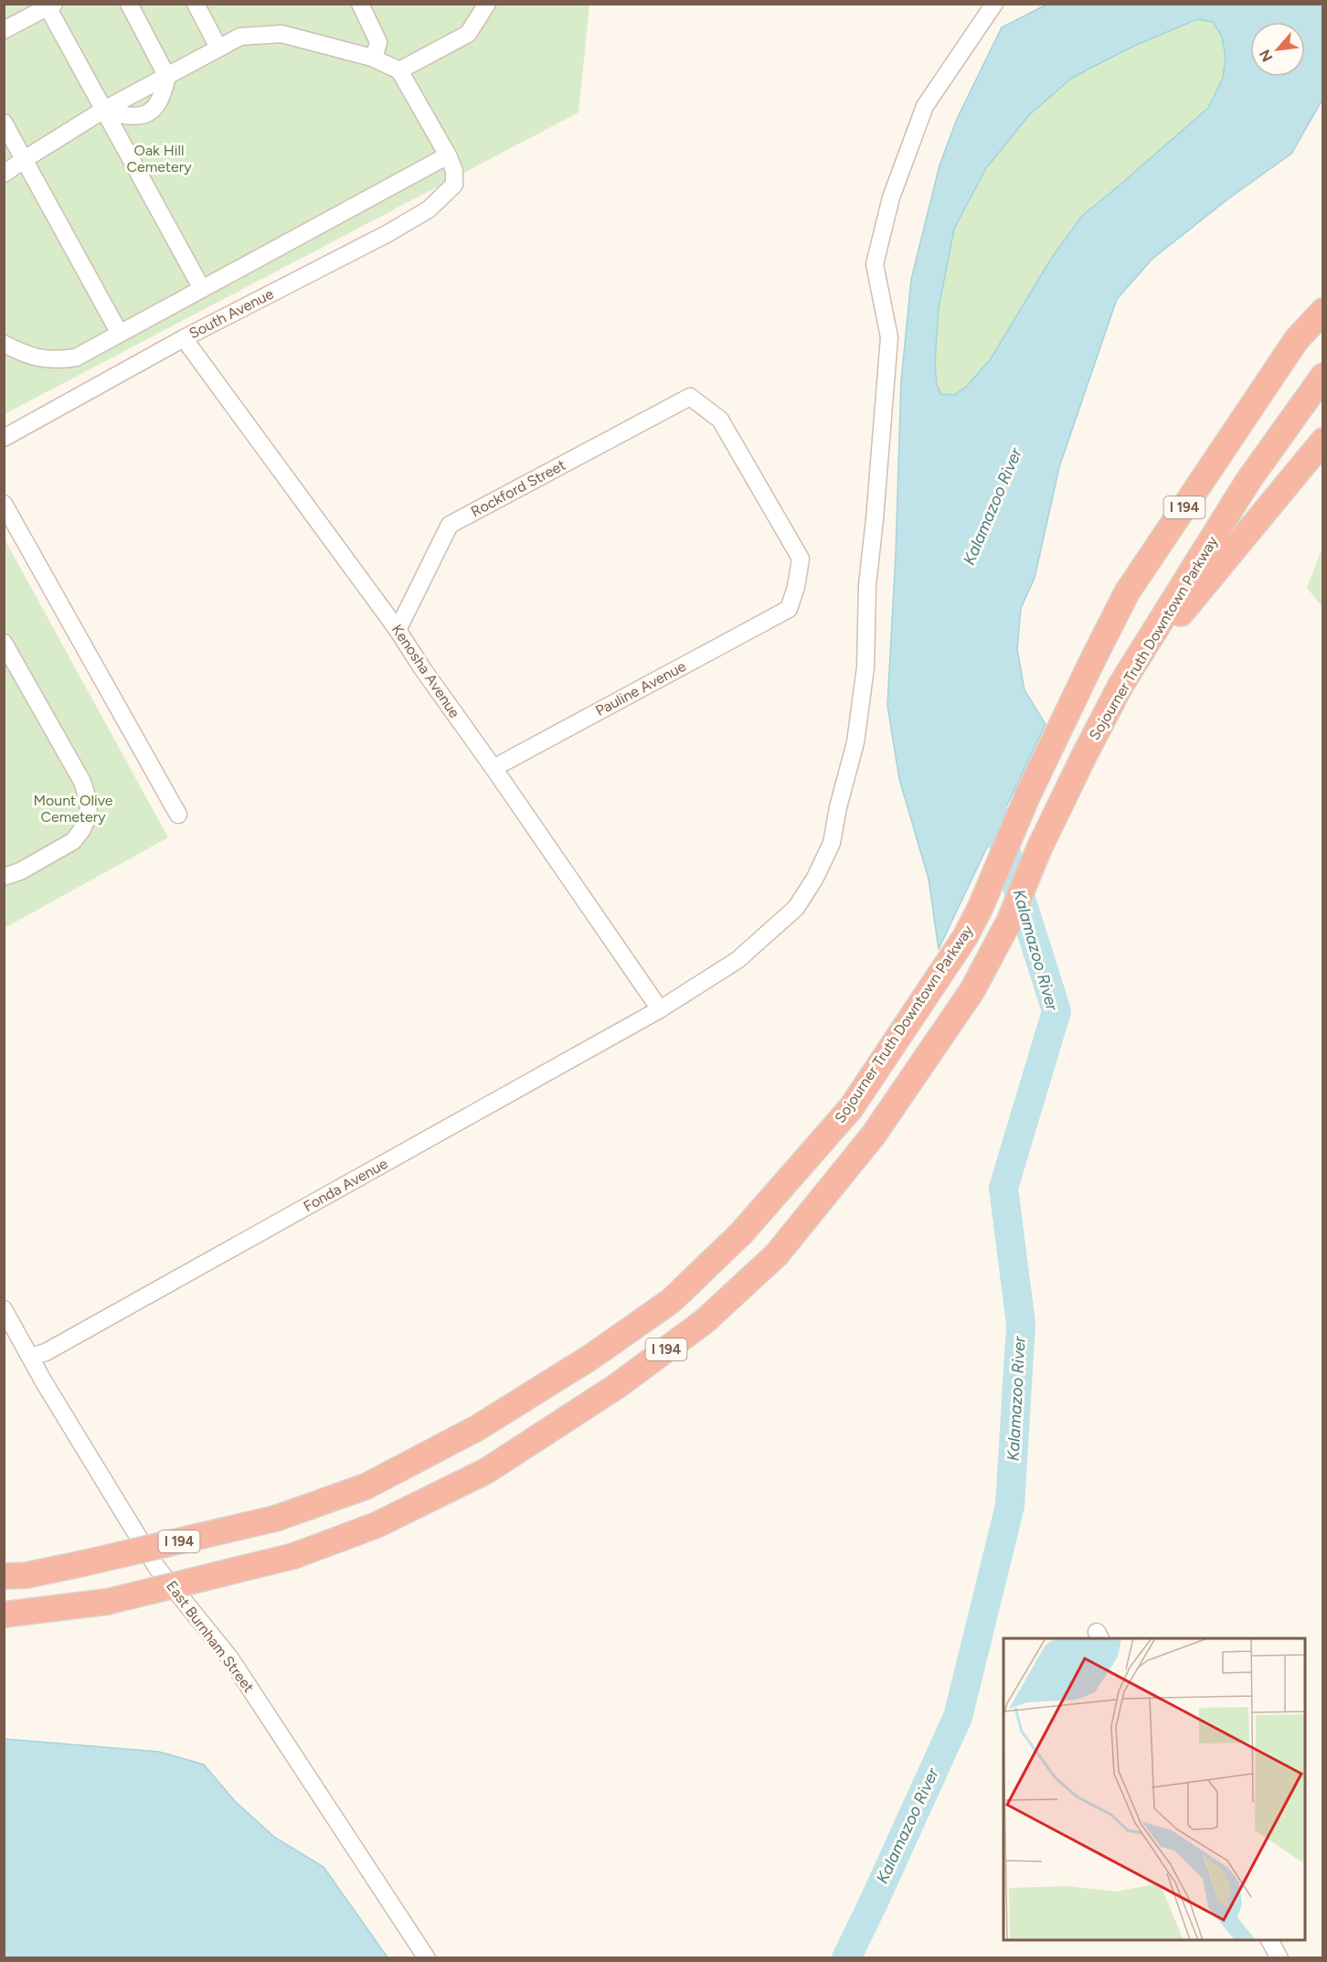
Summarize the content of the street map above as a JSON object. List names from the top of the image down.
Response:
{
  "streets": {
    "highway": ["I 194", "Sojourner Truth Downtown Parkway"],
    "street": [
      "South Avenue",
      "Rockford Street",
      "Kenosha Avenue",
      "Pauline Avenue",
      "Fonda Avenue",
      "East Burnham Street"
    ]
  },
  "crossings": [
    ["South Avenue", "Kenosha Avenue"],
    ["Rockford Street", "Kenosha Avenue"],
    ["Rockford Street", "Pauline Avenue"],
    ["Kenosha Avenue", "Pauline Avenue"],
    ["Kenosha Avenue", "Fonda Avenue"],
    ["Fonda Avenue", "East Burnham Street"]
  ],
  "water": ["Kalamazoo River"],
  "parks": ["Oak Hill Cemetery", "Mount Olive Cemetery"],
  "north": "bottom left"
}
